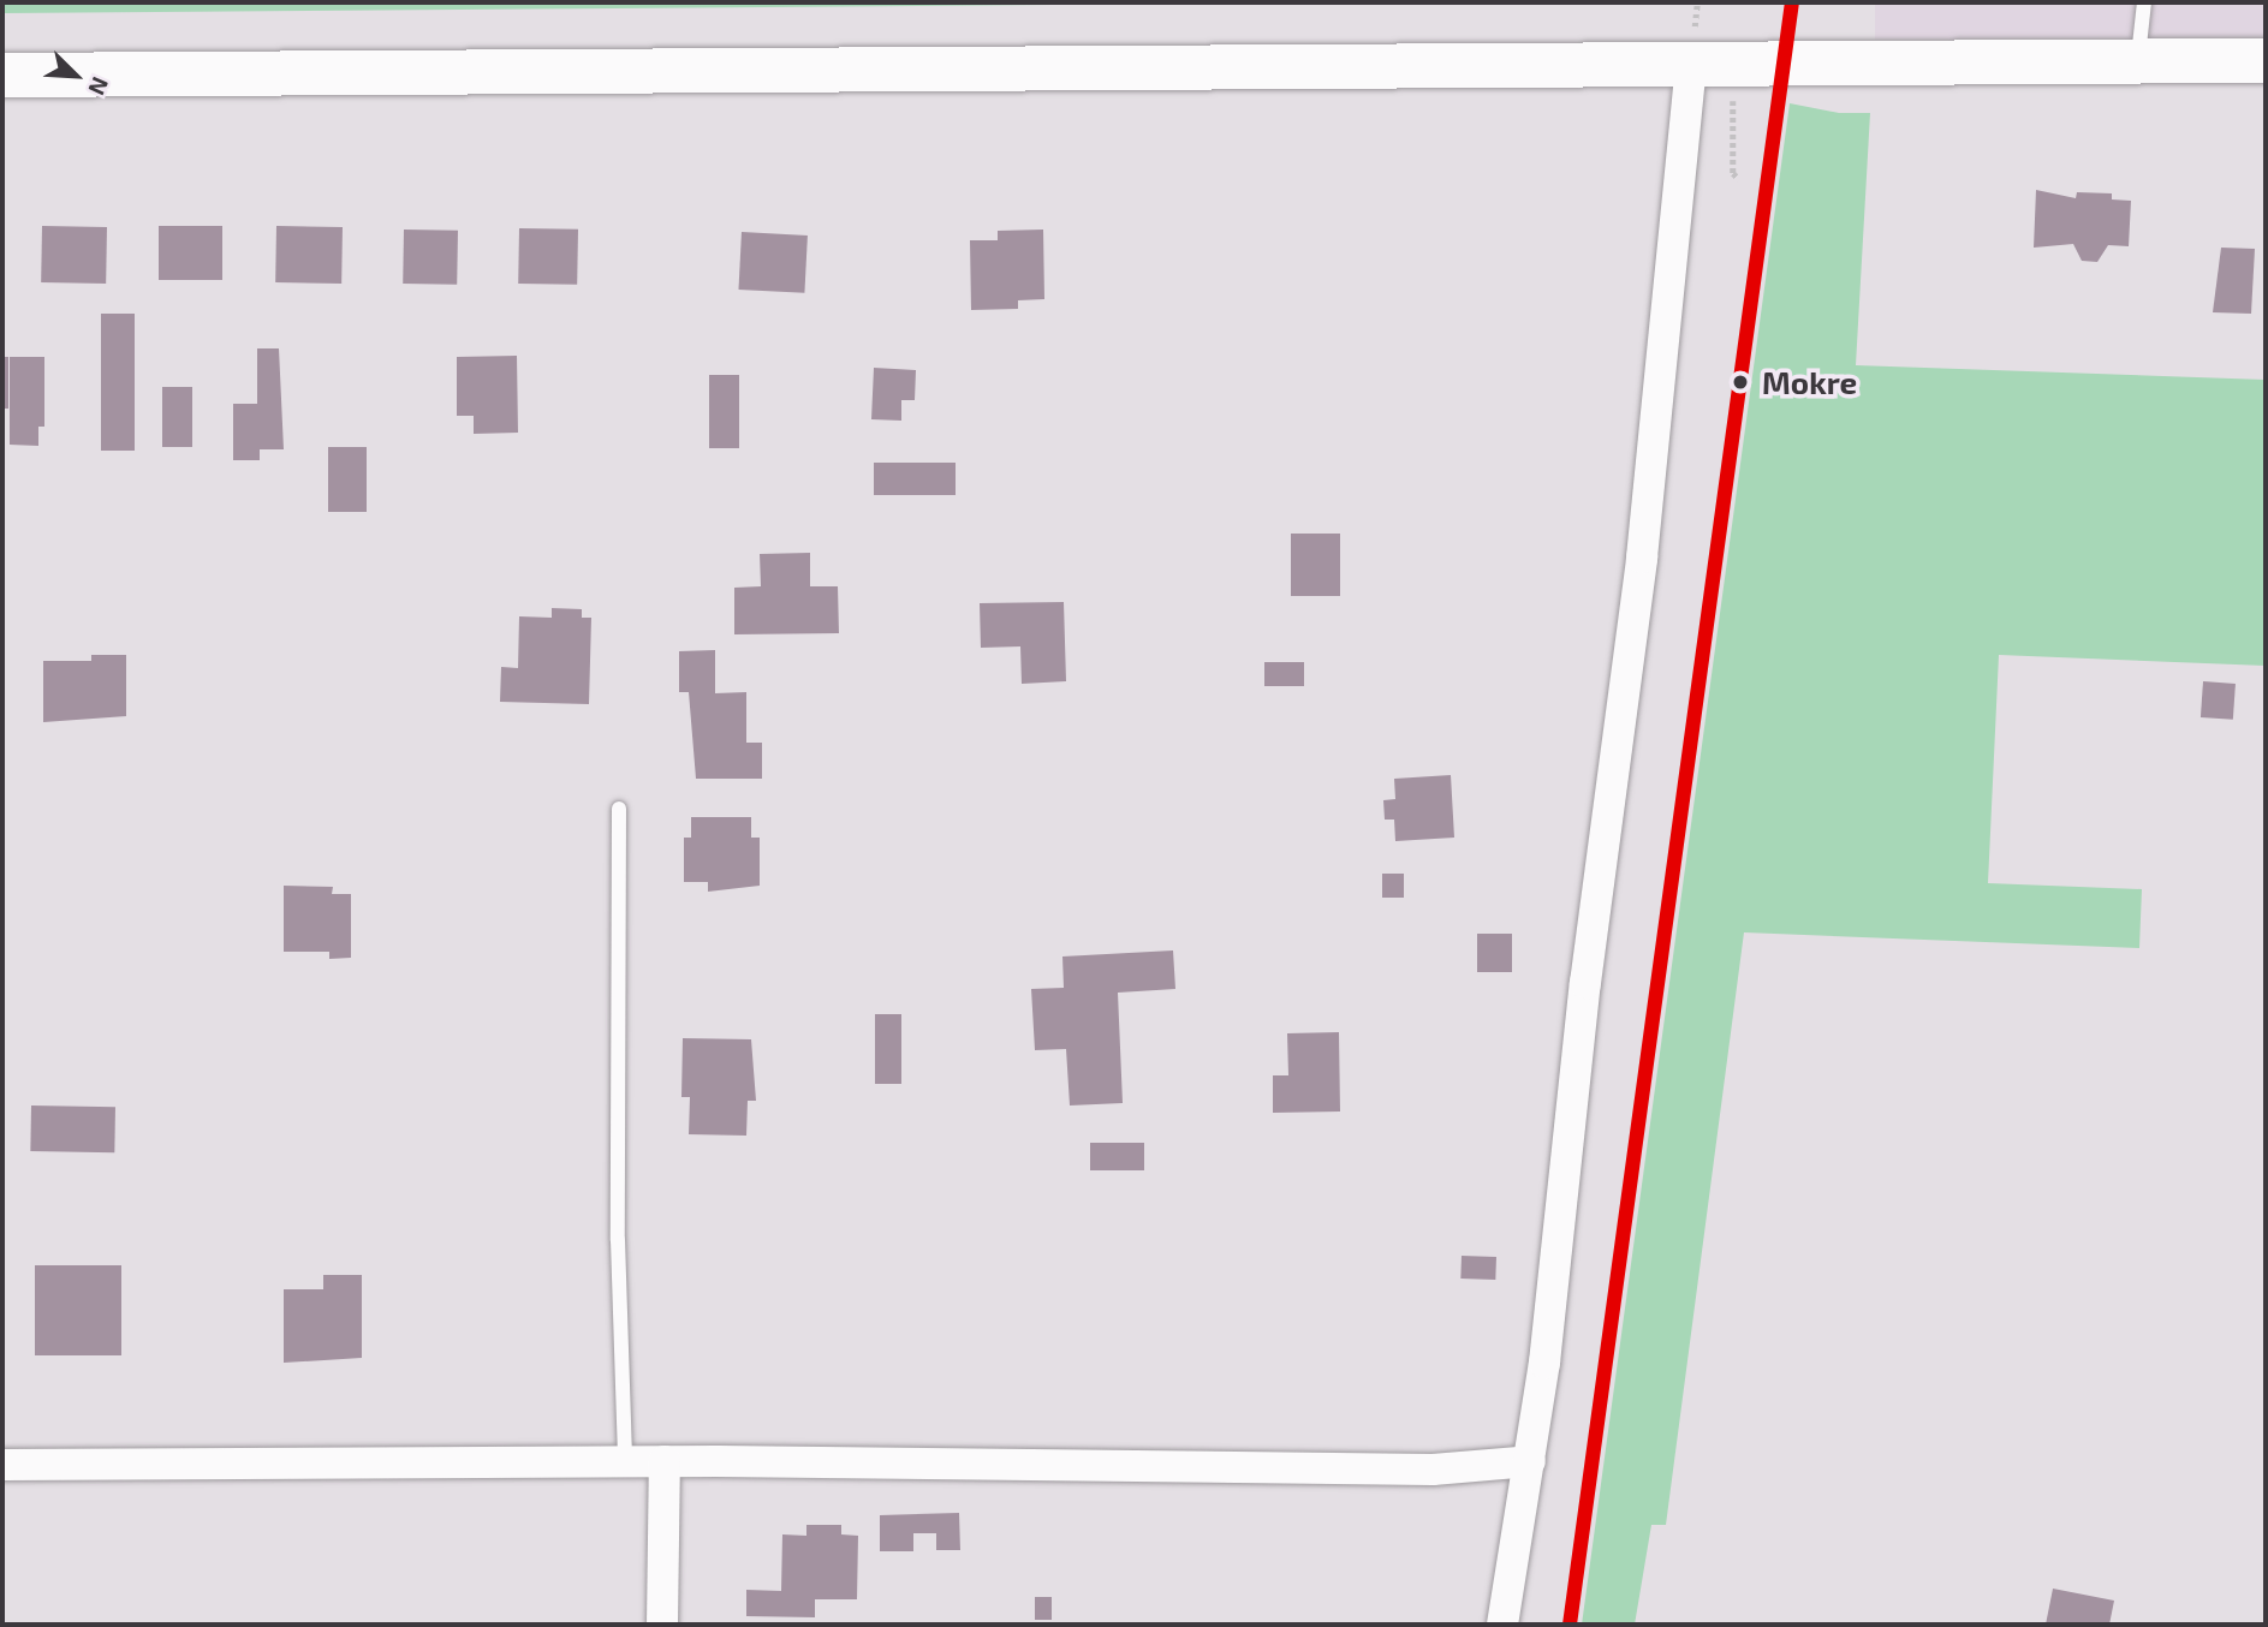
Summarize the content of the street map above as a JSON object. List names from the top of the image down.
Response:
{
  "places": ["Mokre"],
  "north": "bottom right"
}
